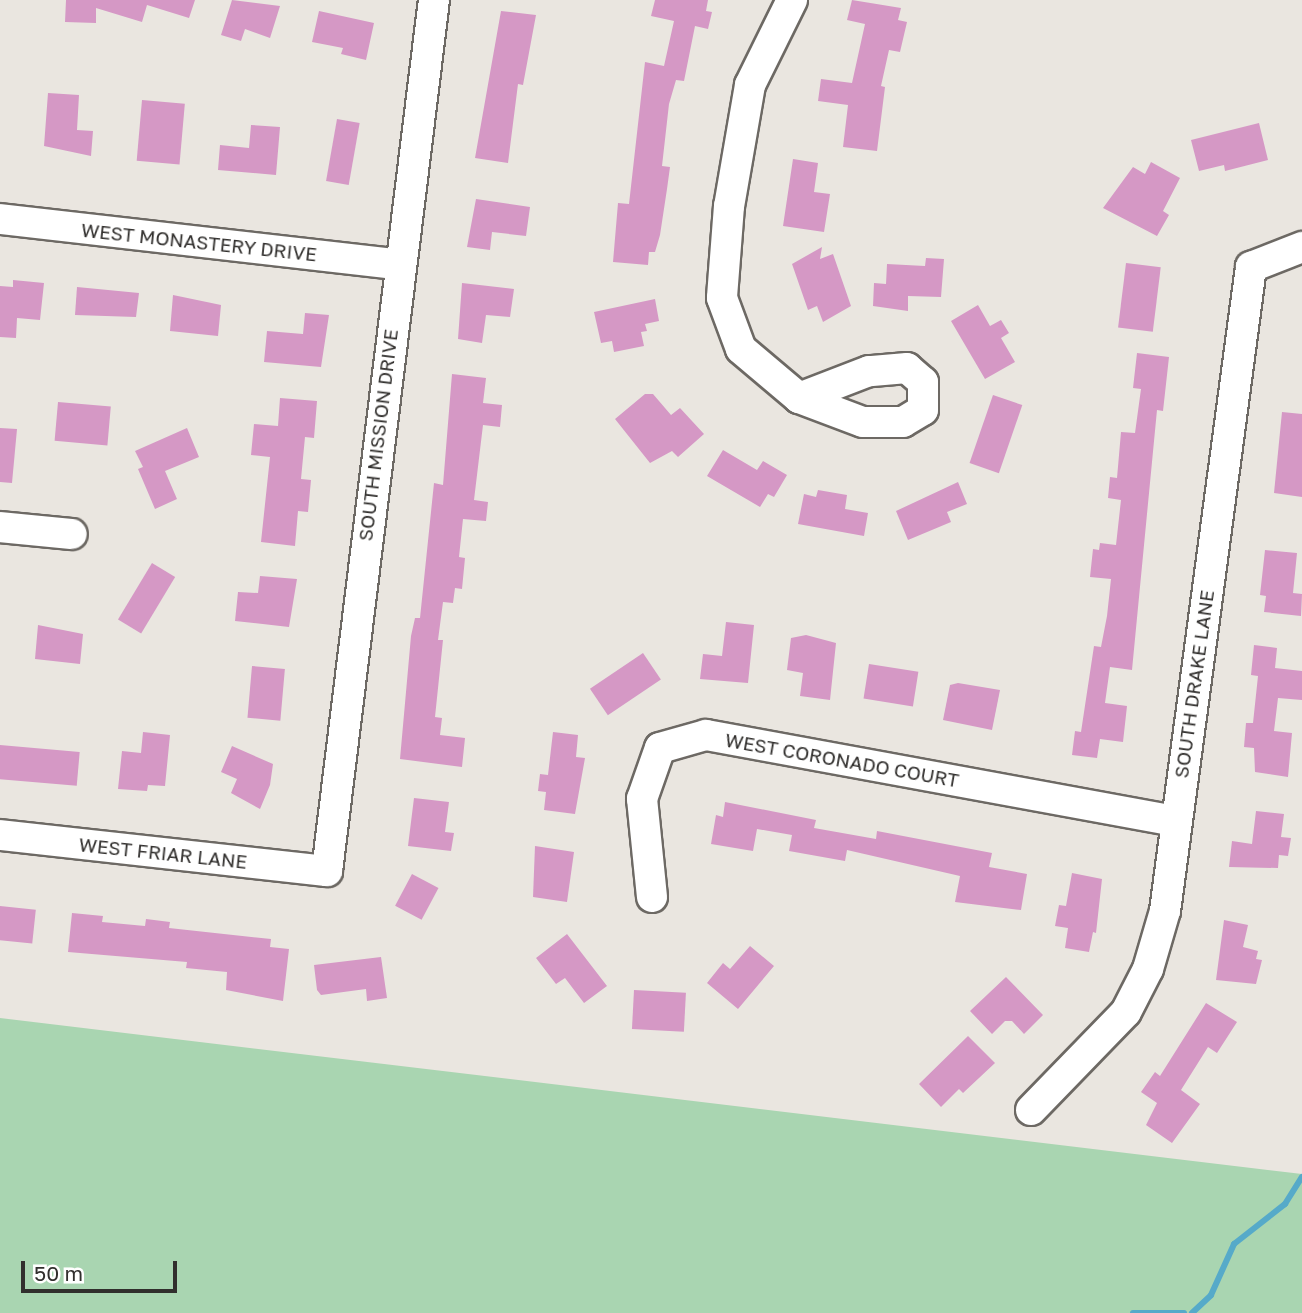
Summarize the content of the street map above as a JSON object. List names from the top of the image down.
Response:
{
  "streets": {
    "street": [
      "WEST MONASTERY DRIVE",
      "SOUTH MISSION DRIVE",
      "SOUTH DRAKE LANE",
      "WEST CORONADO COURT",
      "WEST FRIAR LANE"
    ]
  },
  "crossings": [
    ["WEST MONASTERY DRIVE", "SOUTH MISSION DRIVE"],
    ["SOUTH MISSION DRIVE", "WEST FRIAR LANE"],
    ["SOUTH DRAKE LANE", "WEST CORONADO COURT"]
  ],
  "scale_bar": "50 m"
}
